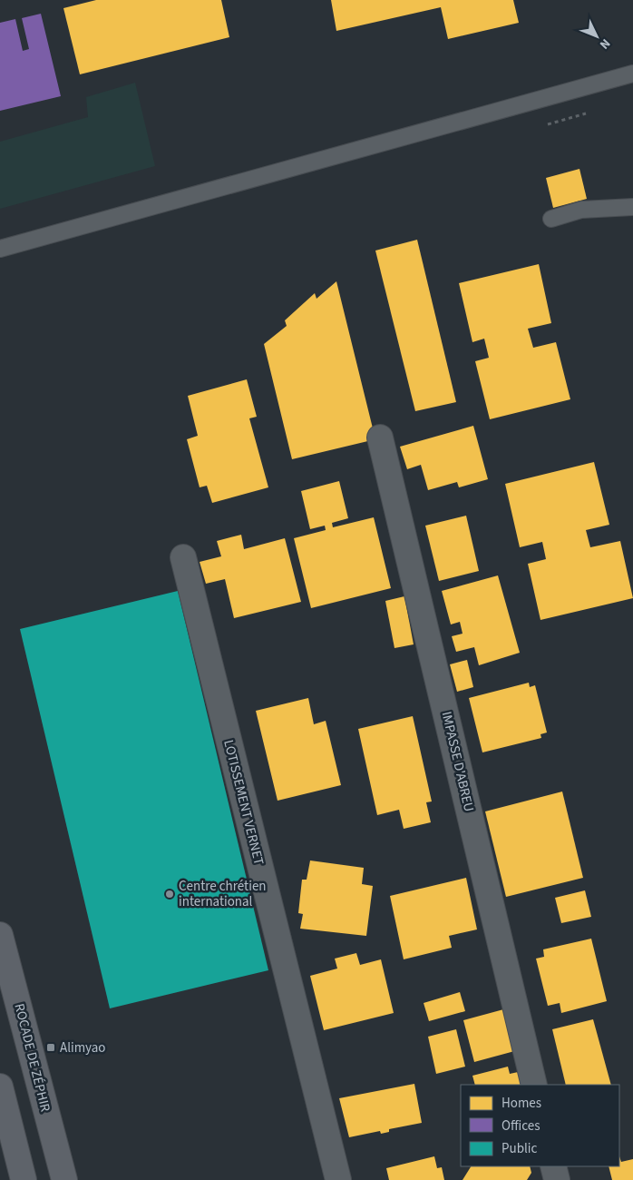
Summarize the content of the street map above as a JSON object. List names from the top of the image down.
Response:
{
  "streets": {
    "main road": ["ROCADE DE ZÉPHIR"],
    "street": ["IMPASSE D'ABREU", "LOTISSEMENT VERNET"]
  },
  "places": {
    "other": ["Centre chrétien international"],
    "transit": ["Alimyao"]
  },
  "legend": ["Homes", "Offices", "Public"],
  "north": "bottom right"
}
